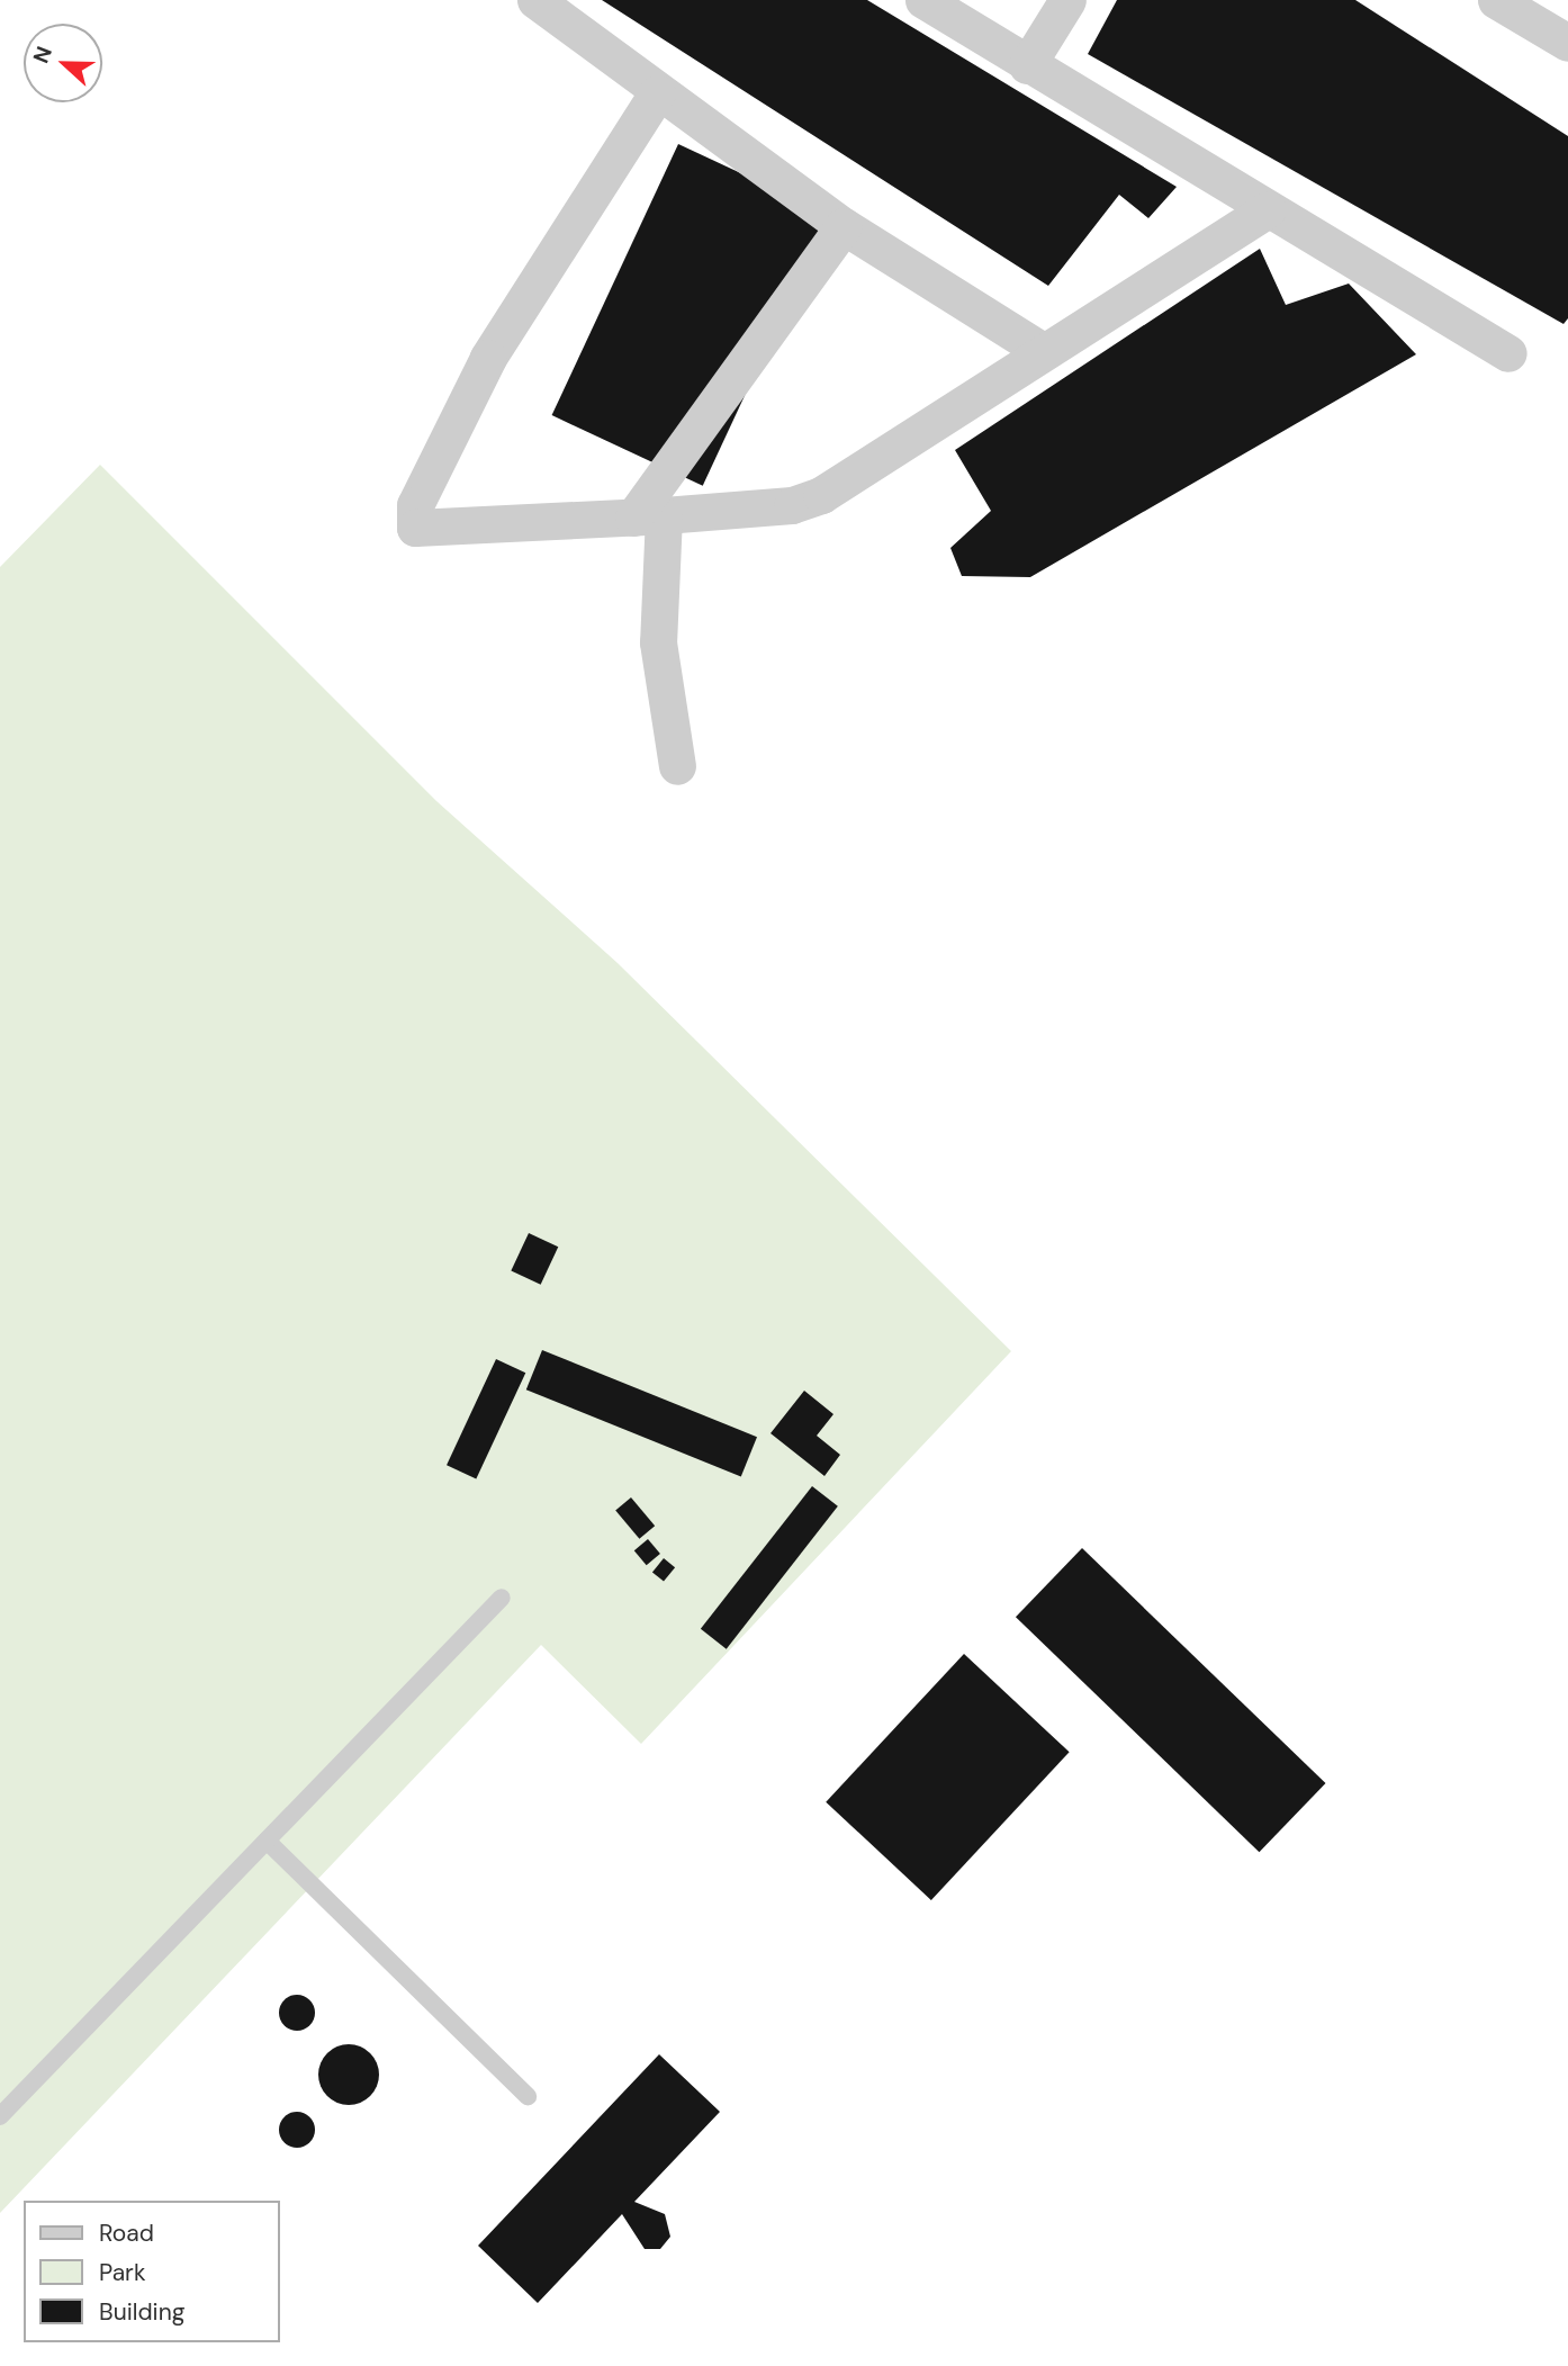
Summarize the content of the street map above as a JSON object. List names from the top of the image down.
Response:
{
  "legend": ["Road", "Park", "Building"],
  "north": "left"
}
